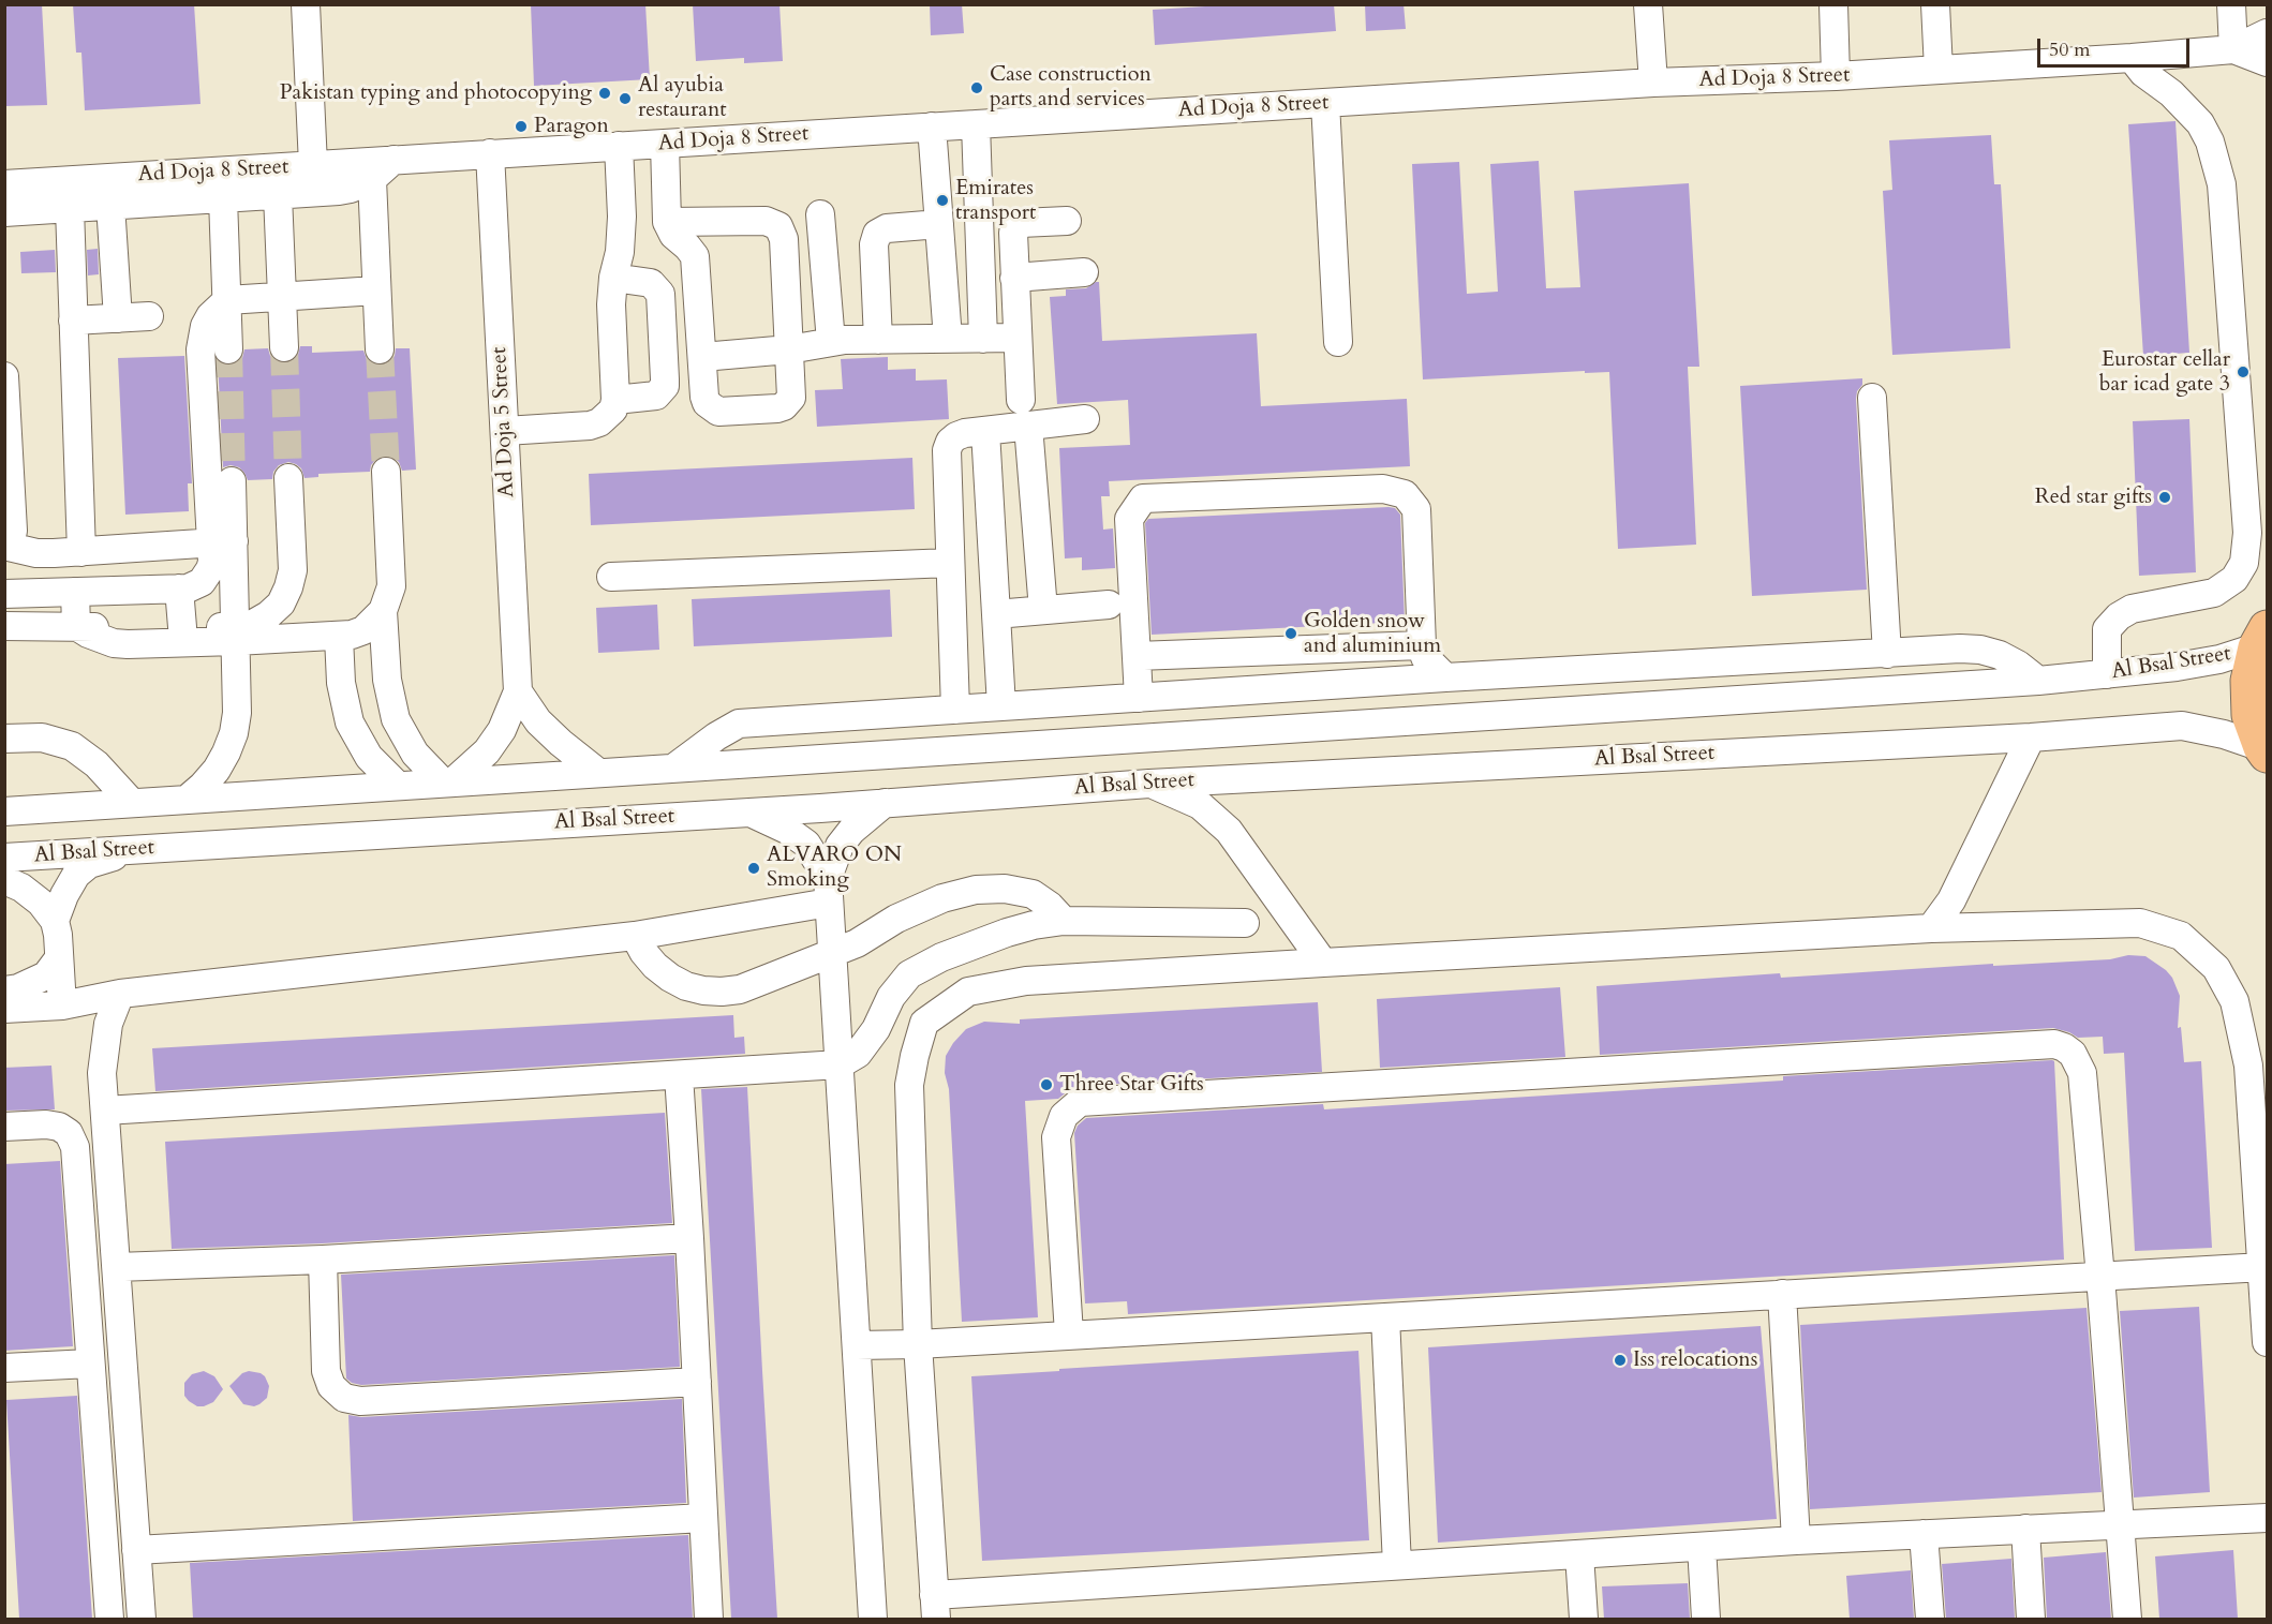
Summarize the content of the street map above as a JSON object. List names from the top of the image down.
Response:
{
  "streets": {
    "street": ["Ad Doja 8 Street", "Ad Doja 5 Street", "Al Bsal Street"]
  },
  "crossings": [
    ["Ad Doja 8 Street", "Ad Doja 5 Street"],
    ["Ad Doja 5 Street", "Al Bsal Street"]
  ],
  "places": [
    "Case construction parts and services",
    "Pakistan typing and photocopying",
    "Al ayubia restaurant",
    "Paragon",
    "Emirates transport",
    "Eurostar cellar bar icad gate 3",
    "Red star gifts",
    "Golden snow and aluminium",
    "ALVARO ON Smoking",
    "Three Star Gifts",
    "Iss relocations"
  ],
  "scale_bar": "50 m"
}
